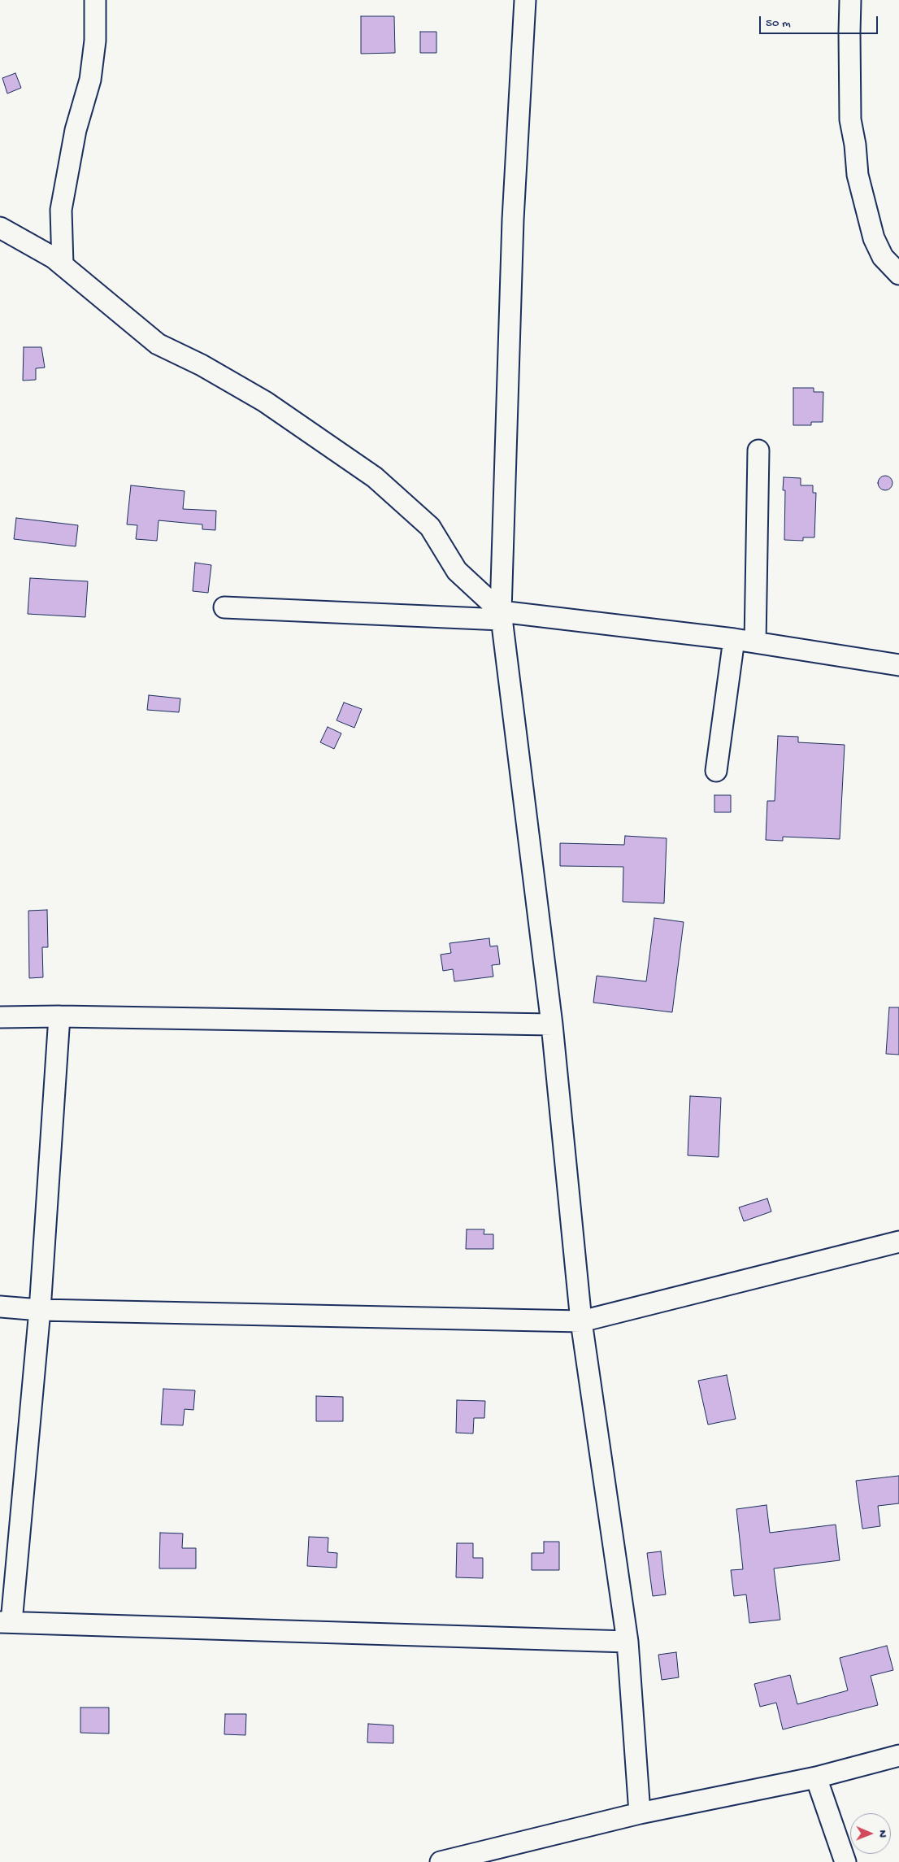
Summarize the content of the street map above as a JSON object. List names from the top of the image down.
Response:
{
  "scale_bar": "50 m",
  "north": "right"
}
